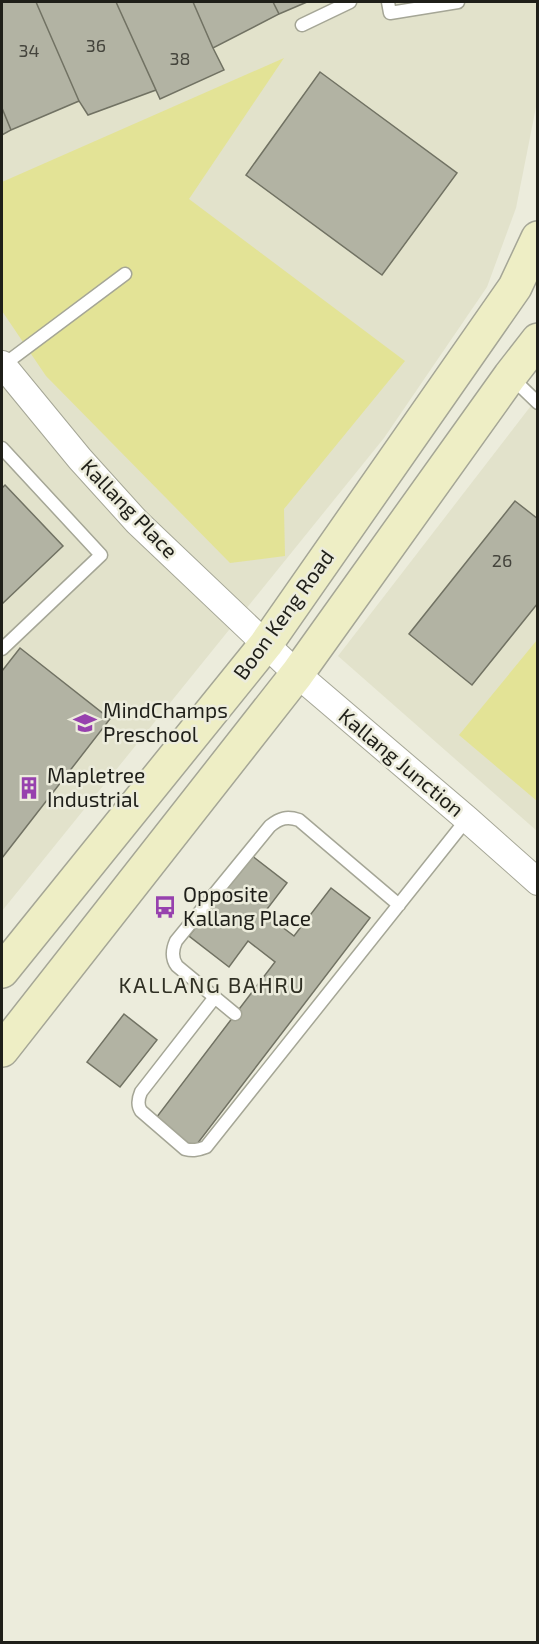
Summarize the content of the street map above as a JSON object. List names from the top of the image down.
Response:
{
  "streets": {
    "main road": ["Boon Keng Road"],
    "street": ["Kallang Place", "Kallang Junction"]
  },
  "crossings": [
    ["Kallang Place", "Boon Keng Road"],
    ["Kallang Place", "Kallang Junction"],
    ["Boon Keng Road", "Kallang Junction"]
  ],
  "districts": ["KALLANG BAHRU"],
  "places": {
    "school or university": ["MindChamps Preschool"],
    "building": ["Mapletree Industrial"],
    "bus stop": ["Opposite Kallang Place"]
  },
  "house_numbers": [
    "36",
    "34",
    "38",
    "26"
  ]
}
